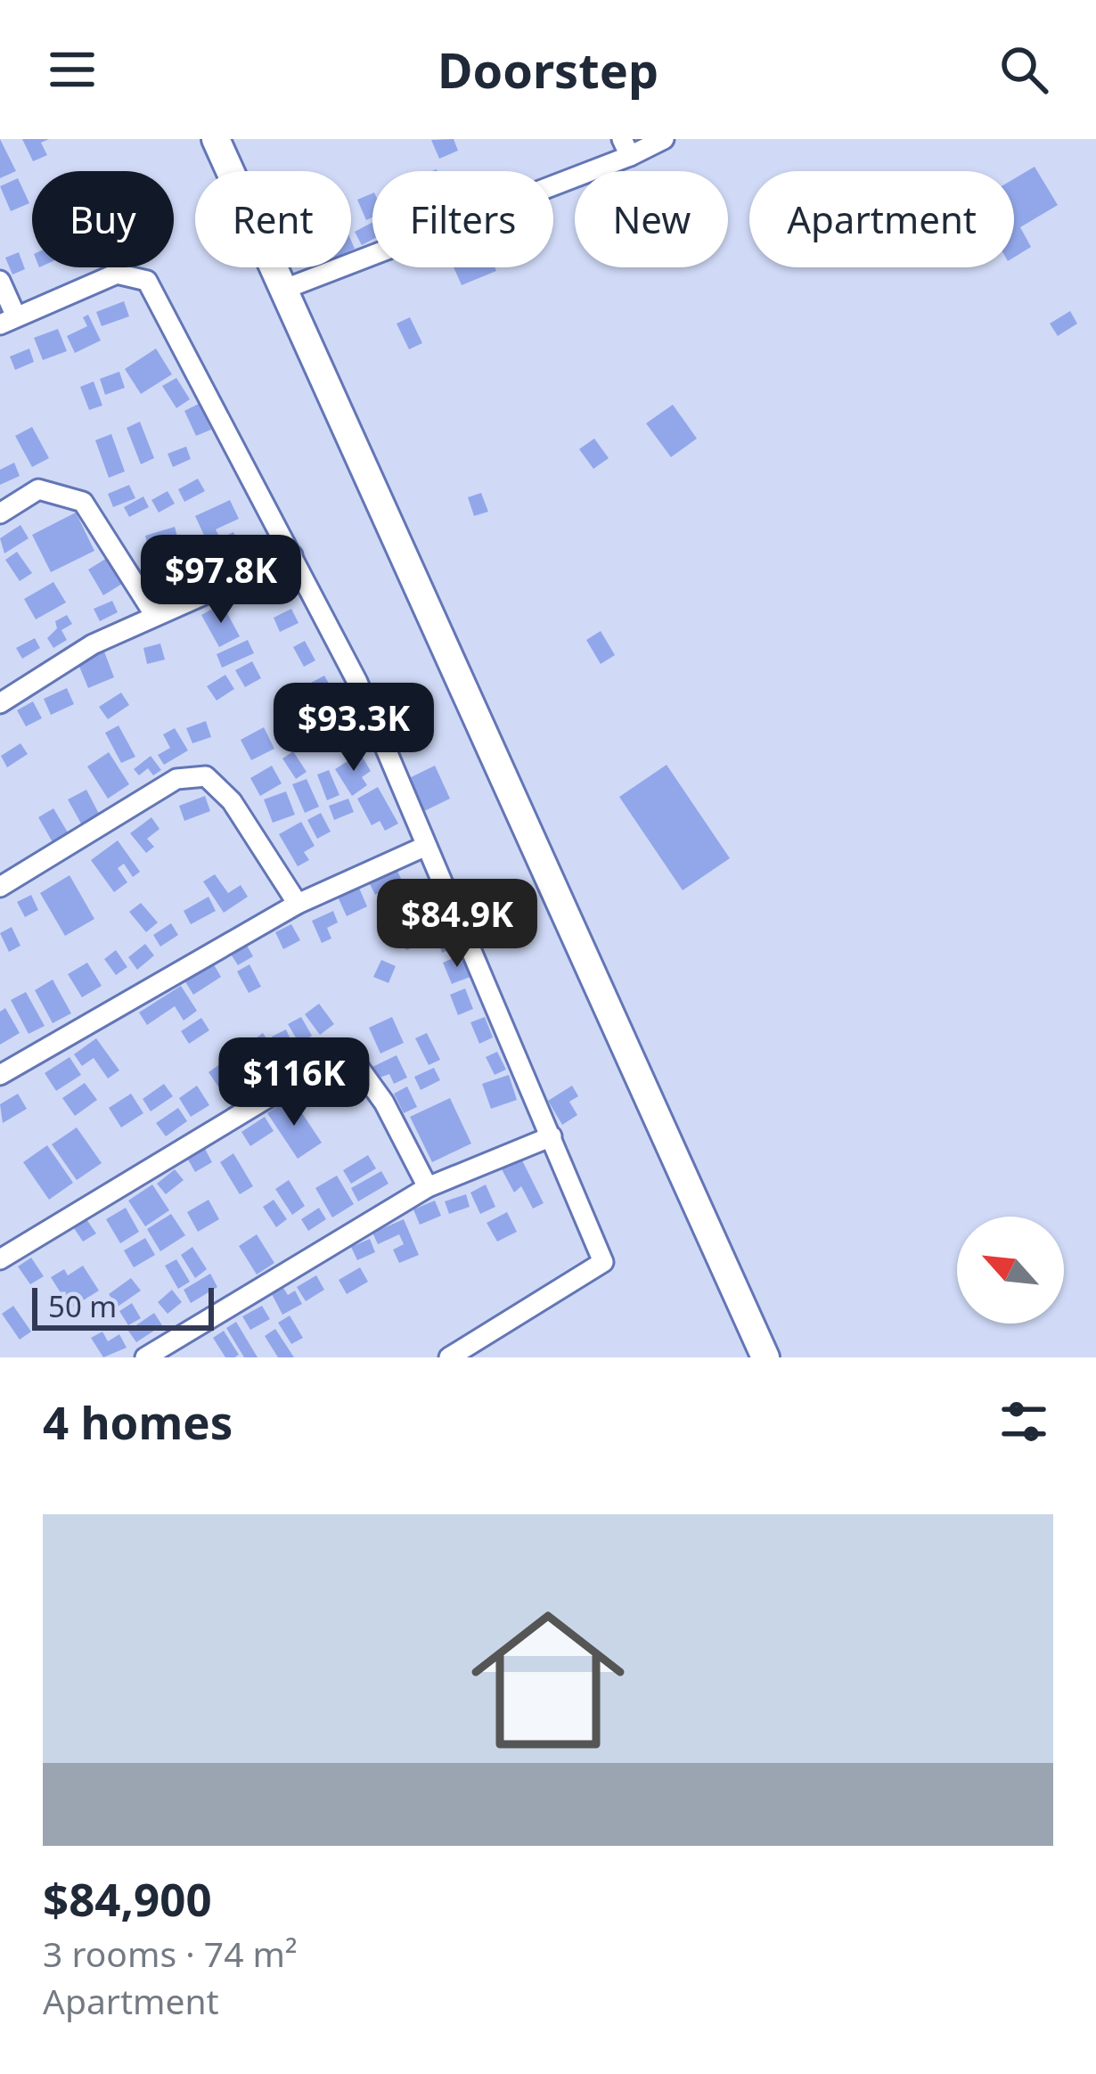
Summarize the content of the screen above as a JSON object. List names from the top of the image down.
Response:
{
  "scale_bar": "50 m",
  "north": "top left",
  "page": {
    "header": "Doorstep",
    "chip": [
      "Buy",
      "Rent",
      "Filters",
      "New",
      "Apartment"
    ],
    "price": [
      "$97.8K",
      "$93.3K",
      "$84.9K",
      "$116K"
    ],
    "scale": "50 m",
    "heading": "4 homes",
    "list": [
      {
        "name": "$84,900",
        "note": "3 rooms · 74 m² · Apartment"
      }
    ]
  }
}
